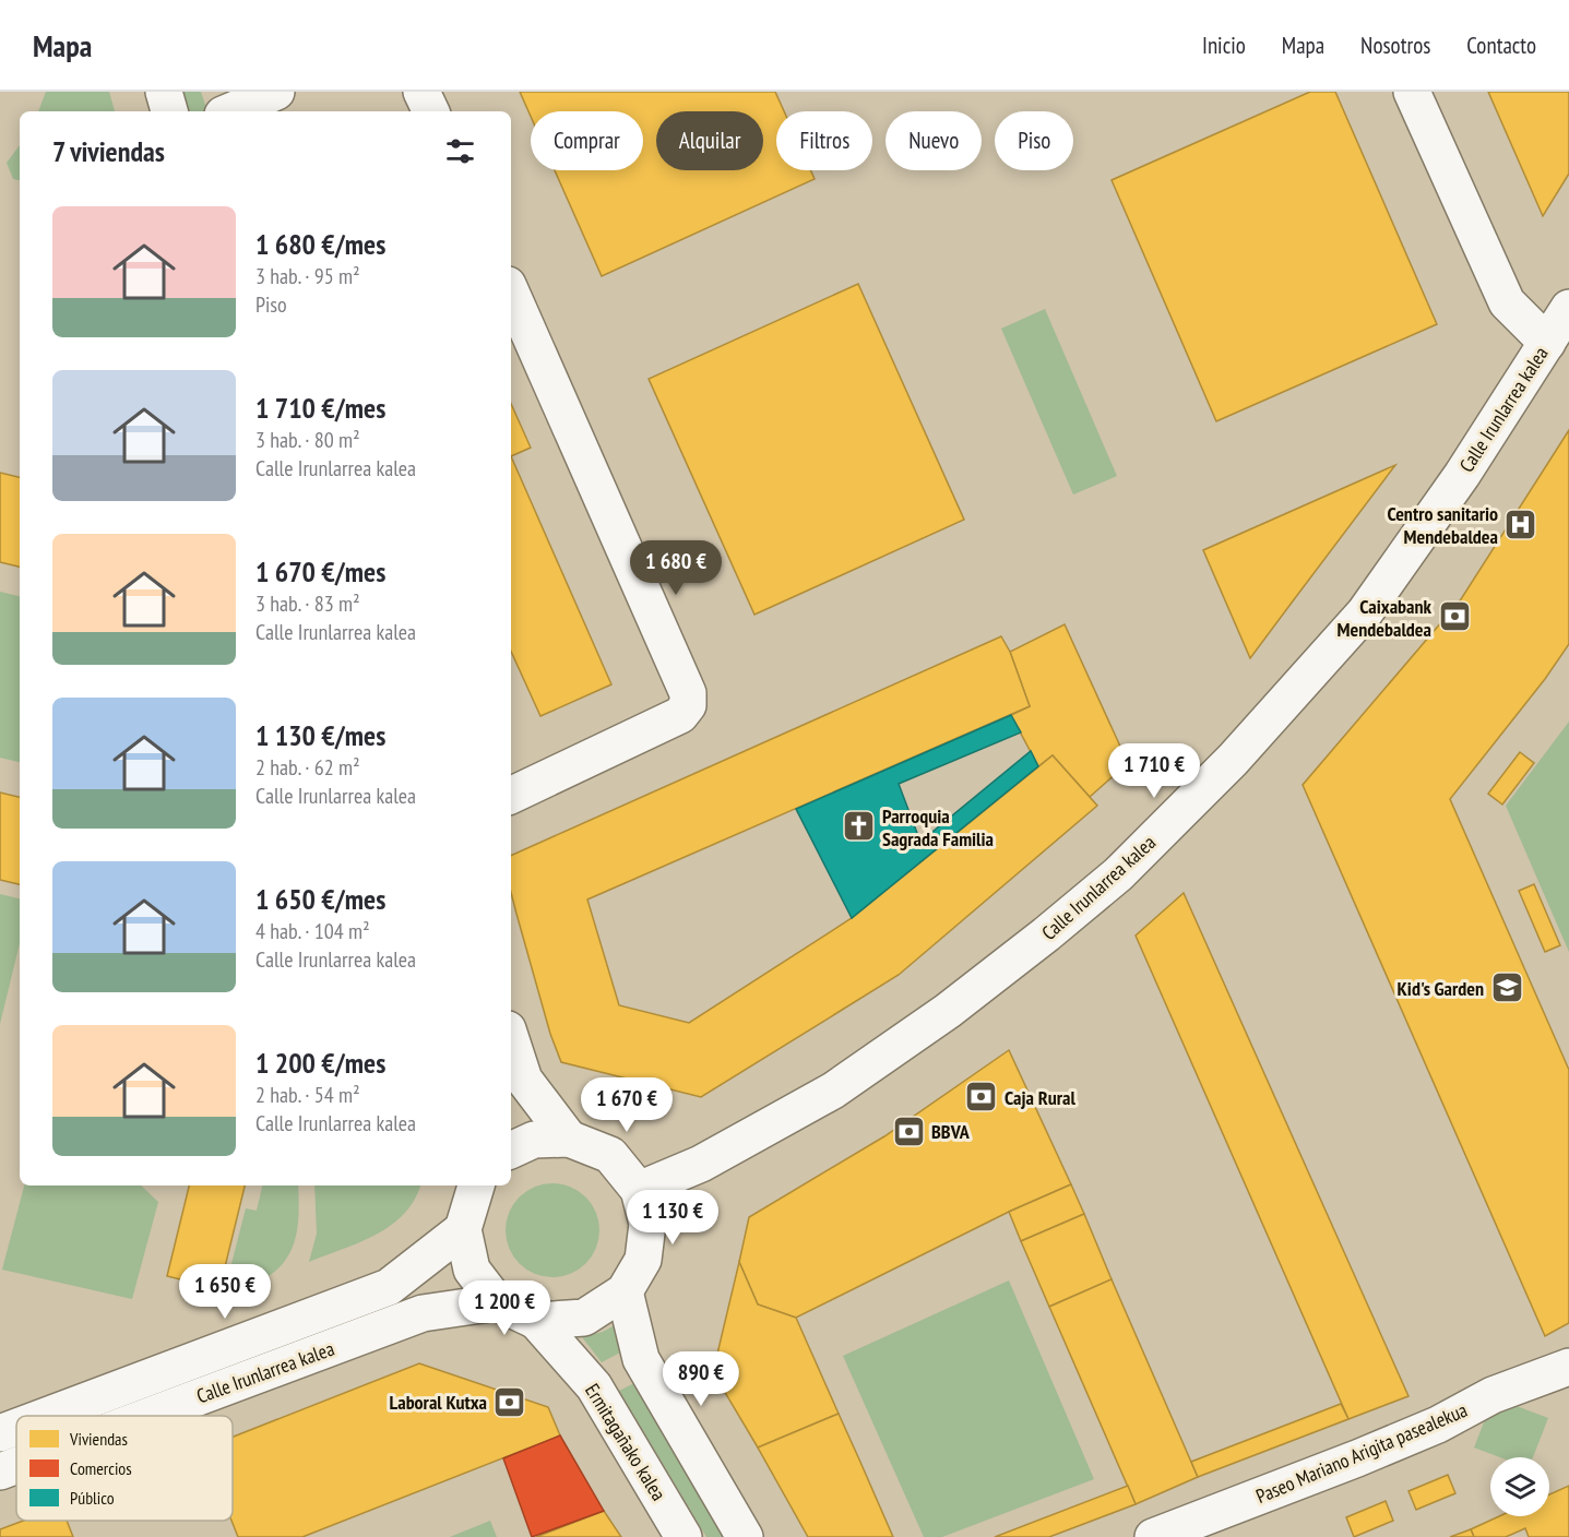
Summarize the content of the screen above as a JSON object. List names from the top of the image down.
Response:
{
  "streets": {
    "street": ["Calle Irunlarrea kalea", "Ermitagañako kalea", "Paseo Mariano Arigita pasealekua"]
  },
  "places": {
    "hospital": ["Centro sanitario Mendebaldea"],
    "bank": [
      "Caixabank Mendebaldea",
      "Caja Rural",
      "BBVA",
      "Laboral Kutxa"
    ],
    "church": ["Parroquia Sagrada Familia"],
    "school or university": ["Kid's Garden"]
  },
  "legend": ["Viviendas", "Comercios", "Público"],
  "page": {
    "header": "Mapa",
    "nav": [
      "Inicio",
      "Mapa",
      "Nosotros",
      "Contacto"
    ],
    "chip": [
      "Comprar",
      "Alquilar",
      "Filtros",
      "Nuevo",
      "Piso"
    ],
    "heading": "7 viviendas",
    "list": [
      {
        "name": "1 680 €/mes",
        "note": "3 hab. · 95 m² · Piso"
      },
      {
        "name": "1 710 €/mes",
        "note": "3 hab. · 80 m² · Calle Irunlarrea kalea"
      },
      {
        "name": "1 670 €/mes",
        "note": "3 hab. · 83 m² · Calle Irunlarrea kalea"
      },
      {
        "name": "1 130 €/mes",
        "note": "2 hab. · 62 m² · Calle Irunlarrea kalea"
      },
      {
        "name": "1 650 €/mes",
        "note": "4 hab. · 104 m² · Calle Irunlarrea kalea"
      },
      {
        "name": "1 200 €/mes",
        "note": "2 hab. · 54 m² · Calle Irunlarrea kalea"
      }
    ],
    "price": [
      "1 680 €",
      "1 710 €",
      "1 670 €",
      "1 130 €",
      "1 650 €",
      "1 200 €",
      "890 €"
    ]
  }
}
